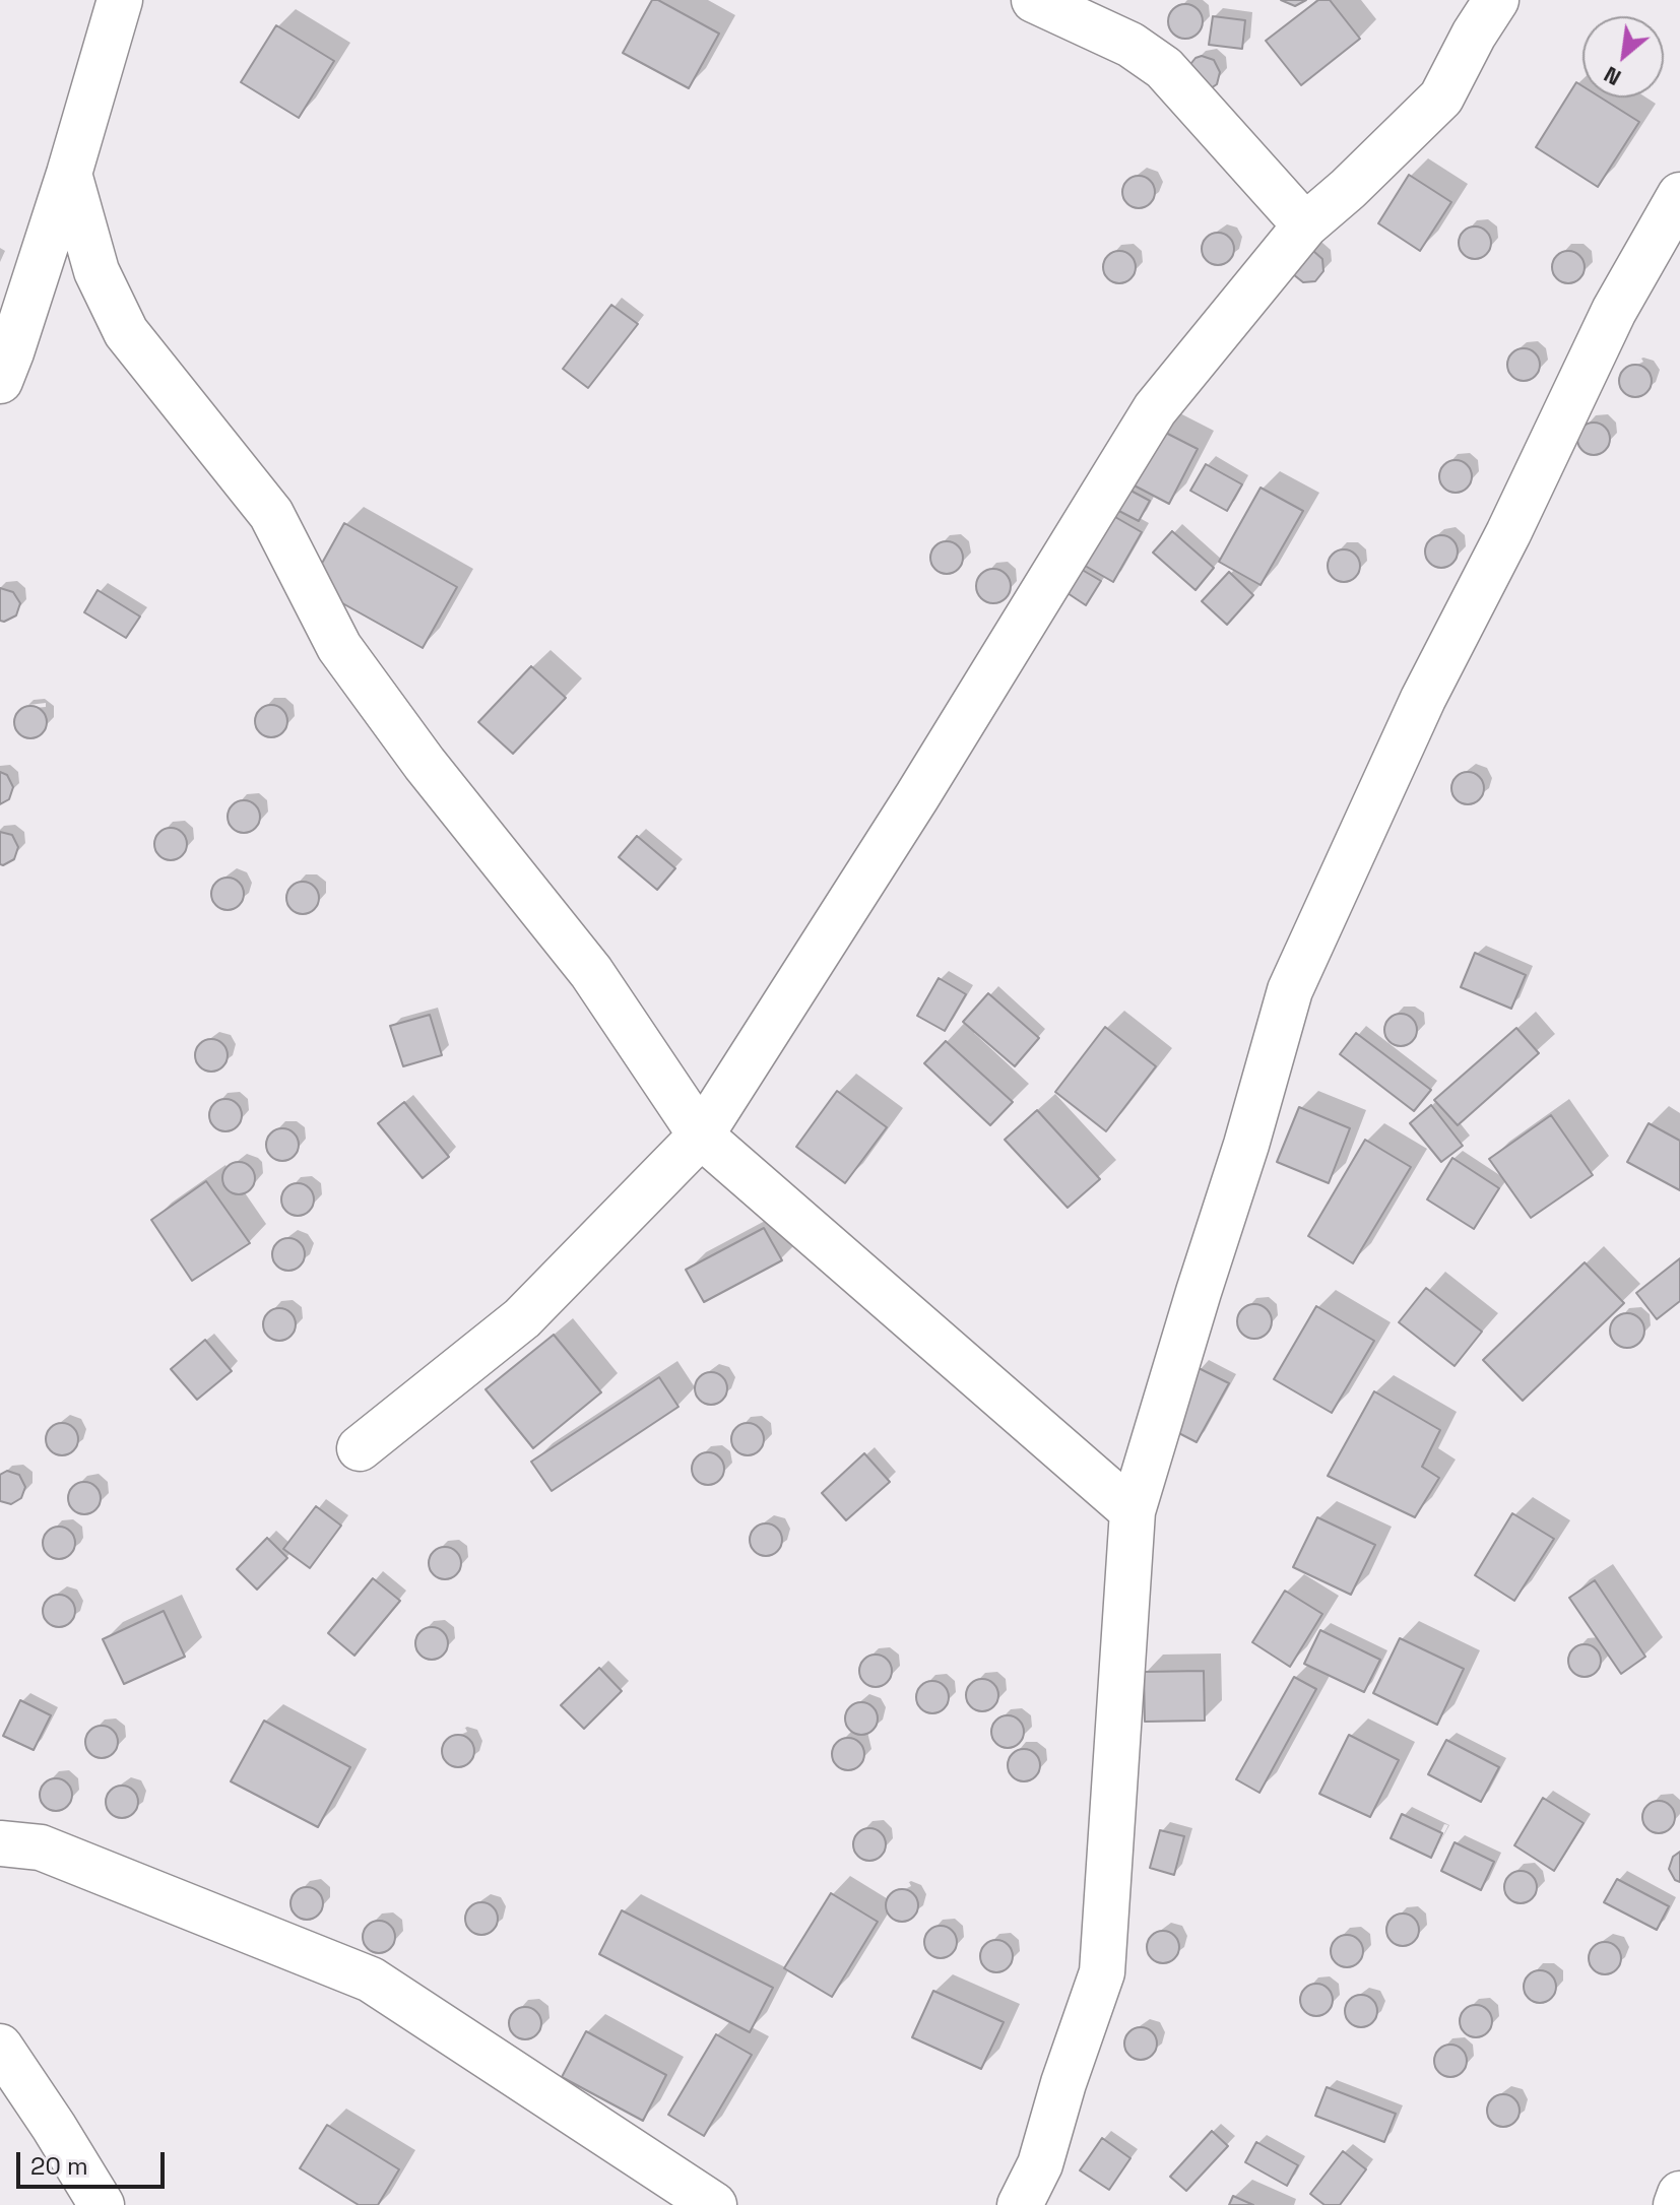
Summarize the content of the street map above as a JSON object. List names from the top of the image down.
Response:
{
  "scale_bar": "20 m",
  "north": "bottom left"
}
